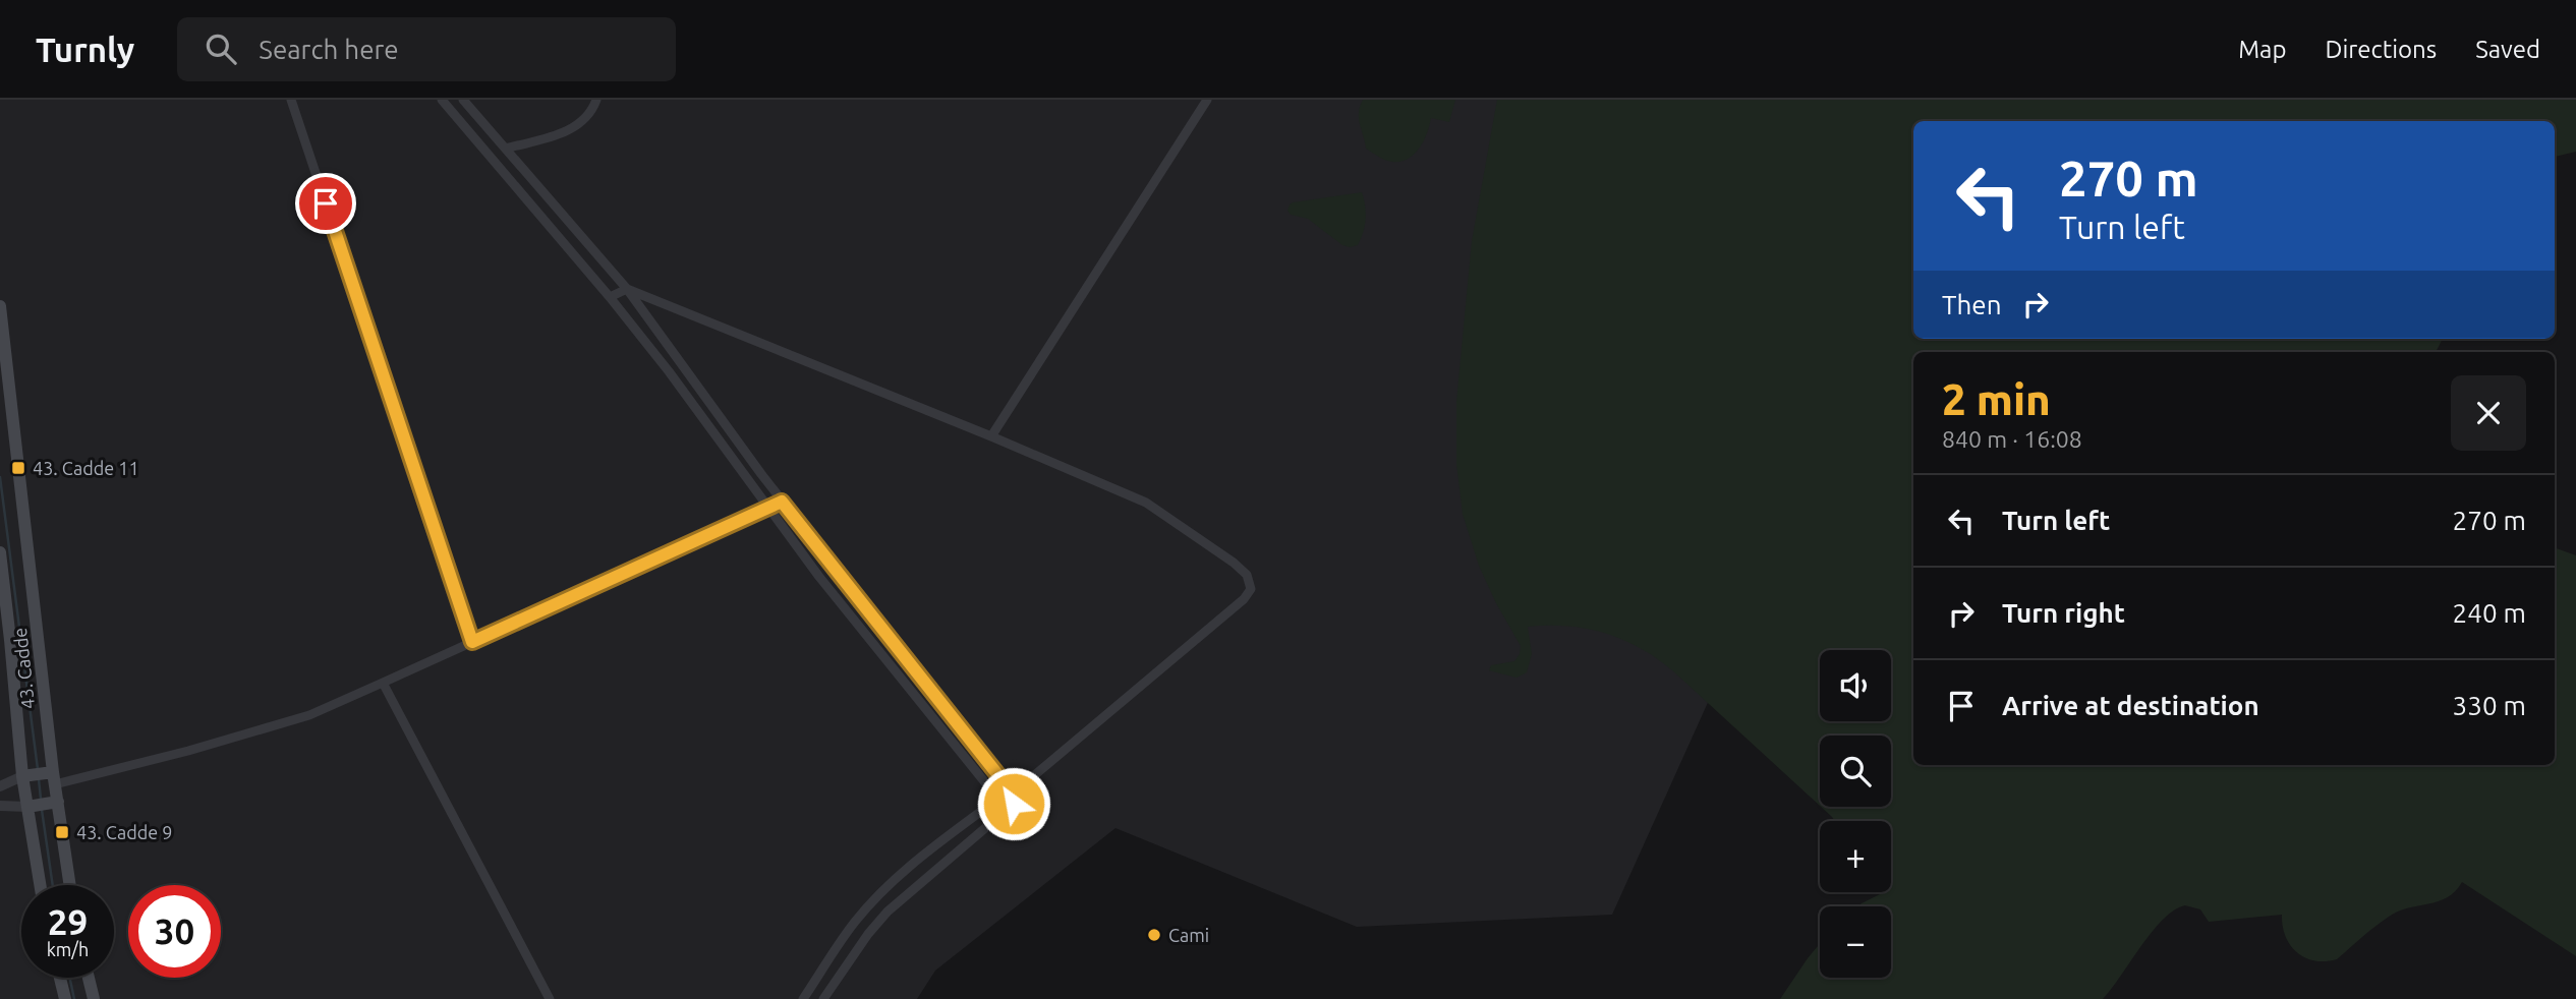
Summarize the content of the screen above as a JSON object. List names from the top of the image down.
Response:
{
  "streets": {
    "main road": ["43. Cadde"]
  },
  "places": {
    "transit": ["43. Cadde 11", "43. Cadde 9"],
    "other": ["Cami"]
  },
  "page": {
    "header": "Turnly",
    "search": "Search here",
    "nav": ["Map", "Directions", "Saved"],
    "turn": ["270 m", "Turn left"],
    "then": "Then",
    "heading": ["2 min", "840 m · 16:08"],
    "list": [
      {
        "name": "Turn left",
        "value": "270 m"
      },
      {
        "name": "Turn right",
        "value": "240 m"
      },
      {
        "name": "Arrive at destination",
        "value": "330 m"
      }
    ],
    "map_buttons": ["+", "−"],
    "speed": "29 km/h",
    "limit": "30"
  }
}
